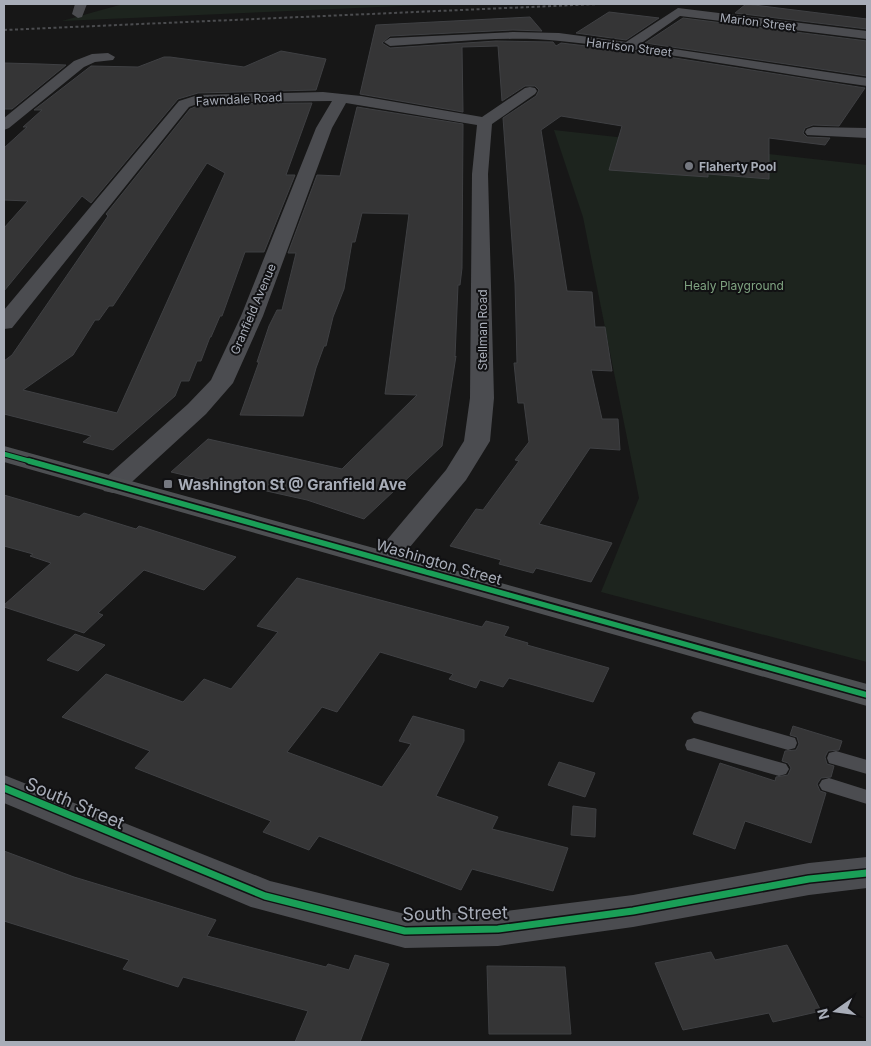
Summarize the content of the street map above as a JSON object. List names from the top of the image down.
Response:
{
  "streets": {
    "main road": ["Washington Street"],
    "street": [
      "Marion Street",
      "Harrison Street",
      "Fawndale Road",
      "Granfield Avenue",
      "Stellman Road",
      "South Street"
    ]
  },
  "crossings": [
    ["Marion Street", "Harrison Street"],
    ["Fawndale Road", "Granfield Avenue"],
    ["Fawndale Road", "Stellman Road"],
    ["Granfield Avenue", "Washington Street"],
    ["Stellman Road", "Washington Street"]
  ],
  "parks": ["Healy Playground"],
  "places": {
    "other": ["Flaherty Pool"],
    "transit": ["Washington St @ Granfield Ave"]
  },
  "north": "left"
}
